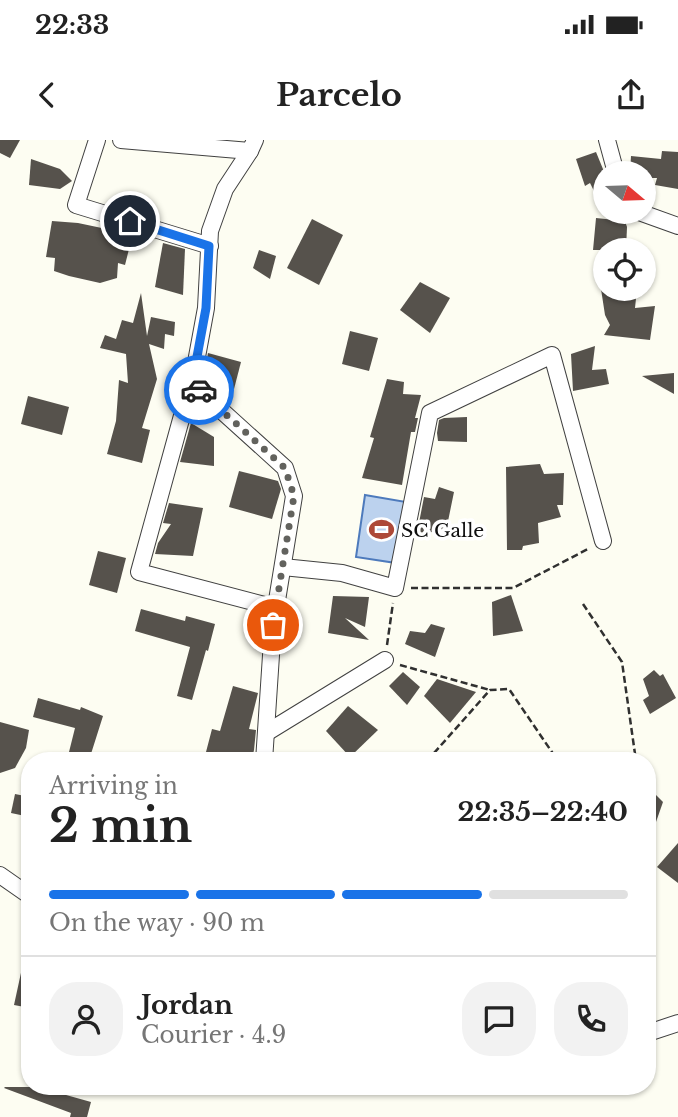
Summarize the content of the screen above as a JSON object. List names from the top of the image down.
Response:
{
  "places": {
    "sports": ["SC Galle"]
  },
  "north": "right",
  "page": {
    "status": "22:33",
    "header": "Parcelo",
    "heading": ["2 min", "Arriving in", "22:35–22:40"],
    "panel": ["Jordan", "Courier · 4.9"],
    "bar": "On the way · 90 m"
  }
}
